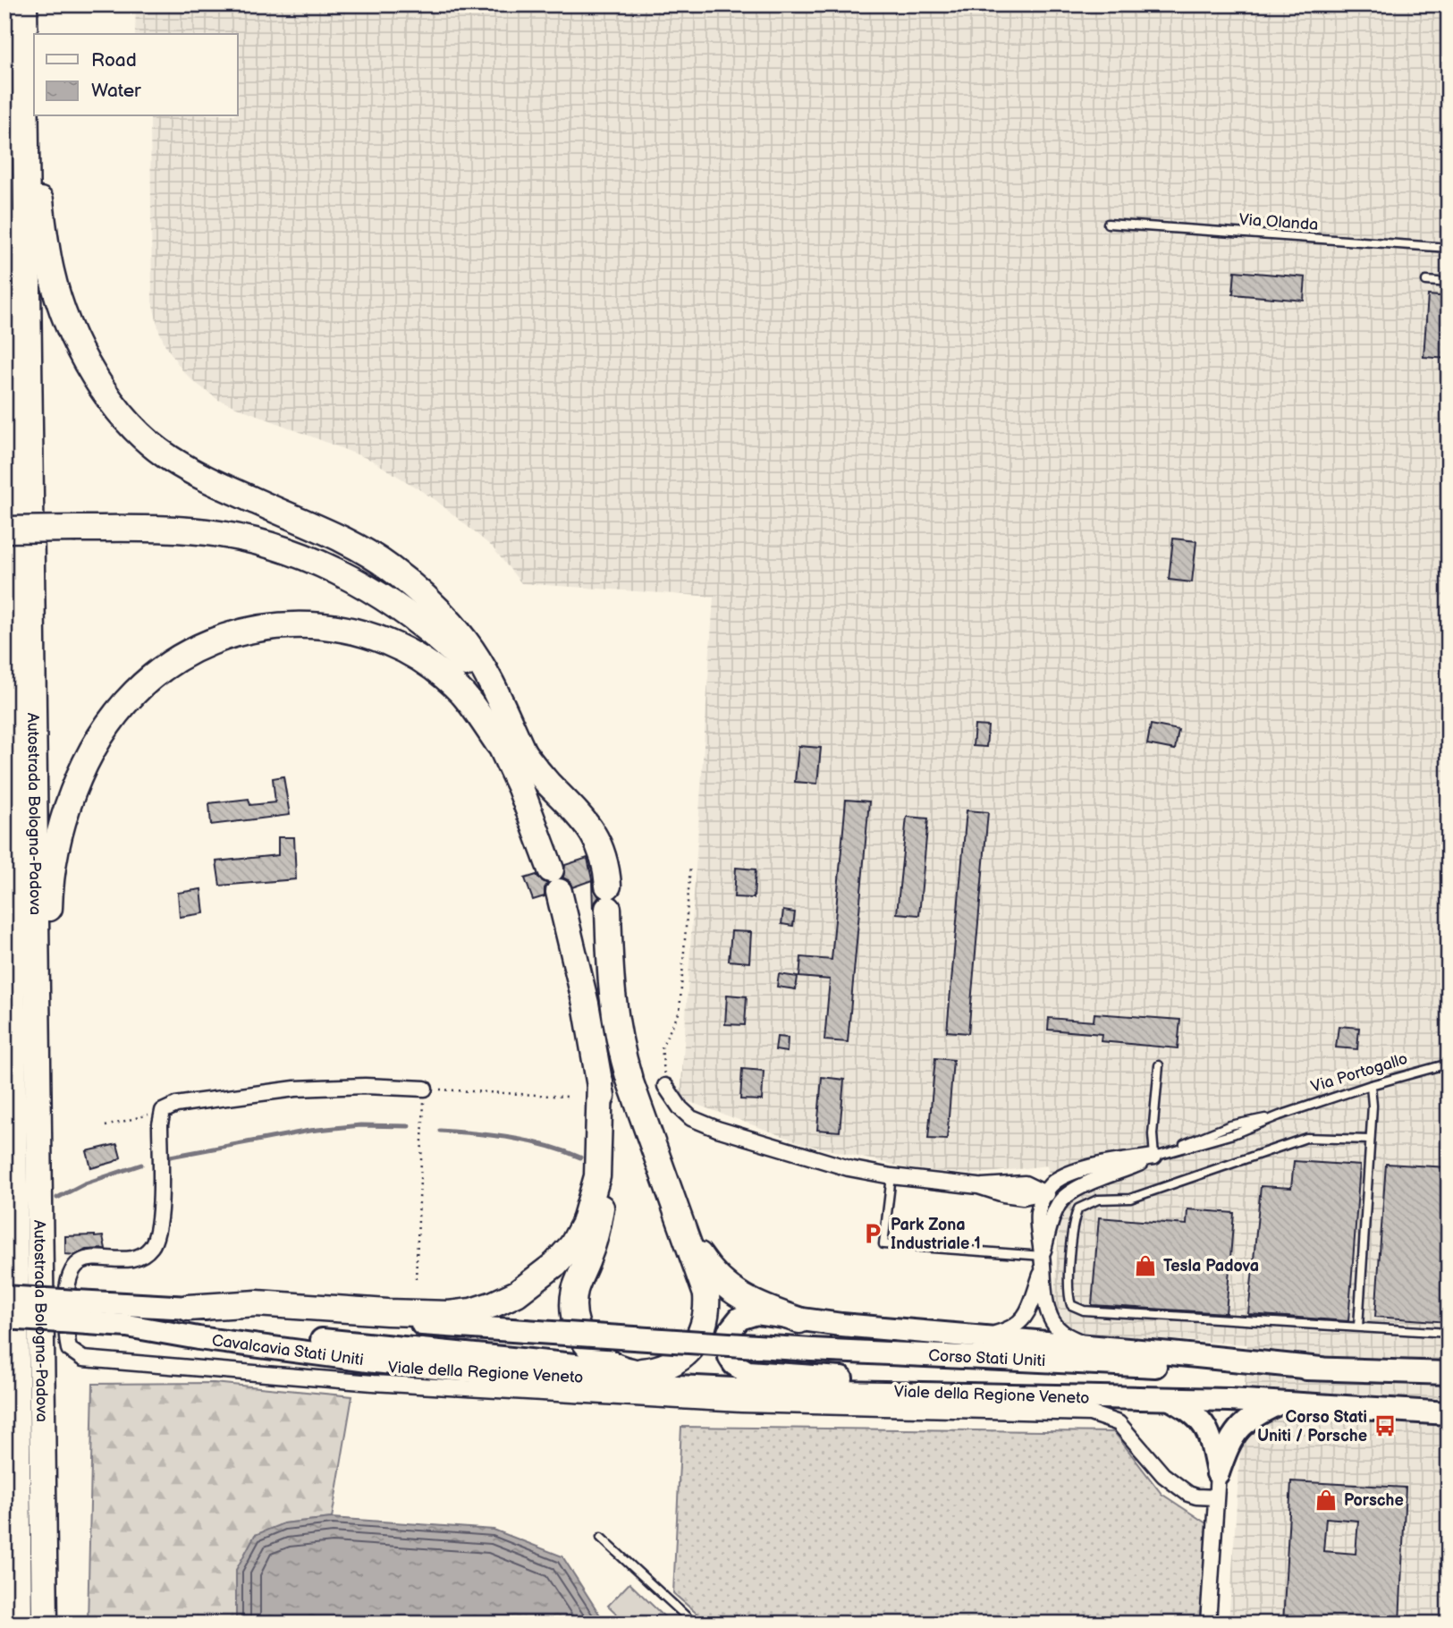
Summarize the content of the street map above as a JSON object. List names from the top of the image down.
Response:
{
  "streets": {
    "highway": ["Autostrada Bologna-Padova"],
    "main road": ["Cavalcavia Stati Uniti", "Corso Stati Uniti"],
    "street": ["Via Portogallo", "Viale della Regione Veneto"],
    "lane": ["Via Olanda"]
  },
  "crossings": [
    ["Cavalcavia Stati Uniti", "Corso Stati Uniti"]
  ],
  "places": {
    "parking": ["Park Zona Industriale 1"],
    "shop": ["Tesla Padova", "Porsche"],
    "bus stop": ["Corso Stati Uniti / Porsche"]
  },
  "legend": ["Road", "Water"]
}
